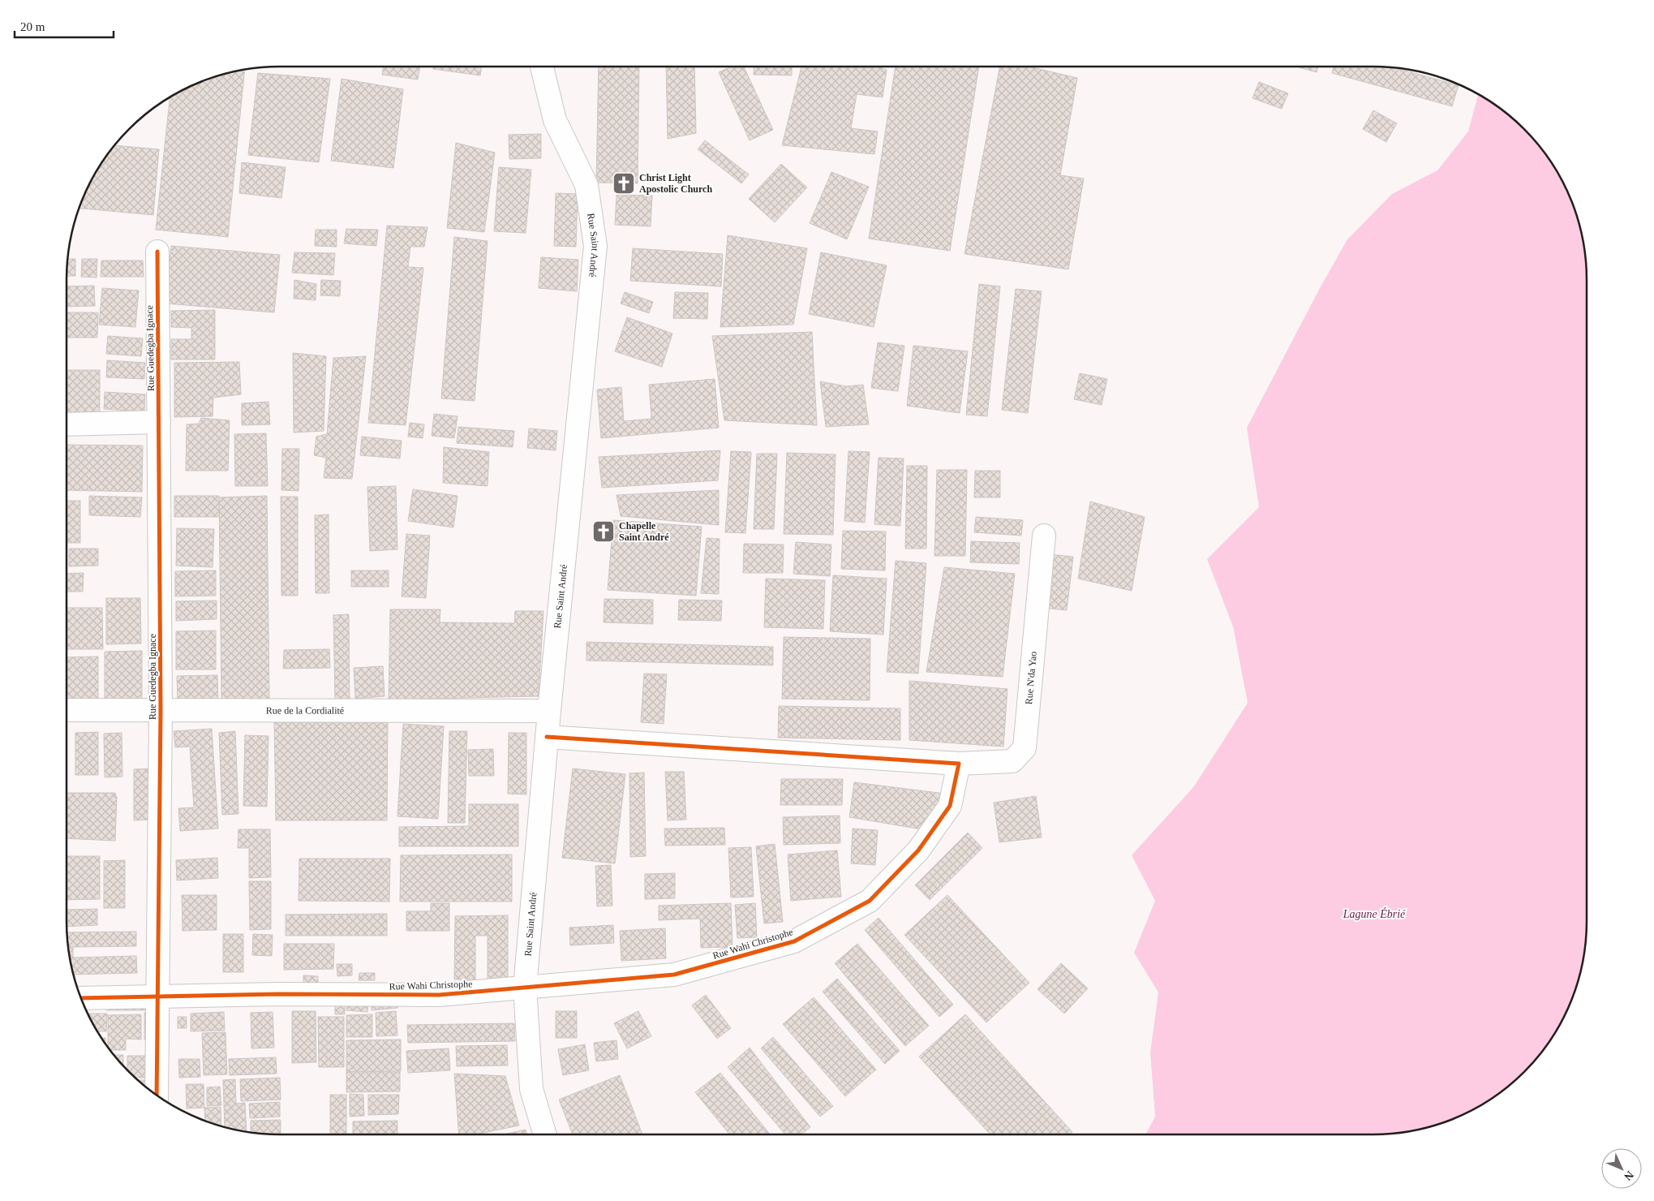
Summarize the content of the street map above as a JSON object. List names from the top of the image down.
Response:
{
  "streets": {
    "street": [
      "Rue Saint André",
      "Rue Guedegba Ignace",
      "Rue N'da Yao",
      "Rue de la Cordialité",
      "Rue Wahi Christophe"
    ]
  },
  "crossings": [
    ["Rue Saint André", "Rue de la Cordialité"],
    ["Rue Saint André", "Rue Wahi Christophe"],
    ["Rue Guedegba Ignace", "Rue de la Cordialité"],
    ["Rue Guedegba Ignace", "Rue Wahi Christophe"],
    ["Rue N'da Yao", "Rue Wahi Christophe"]
  ],
  "water": ["Lagune Ébrié"],
  "places": {
    "church": ["Christ Light Apostolic Church", "Chapelle Saint André"]
  },
  "scale_bar": "20 m",
  "north": "bottom right"
}
